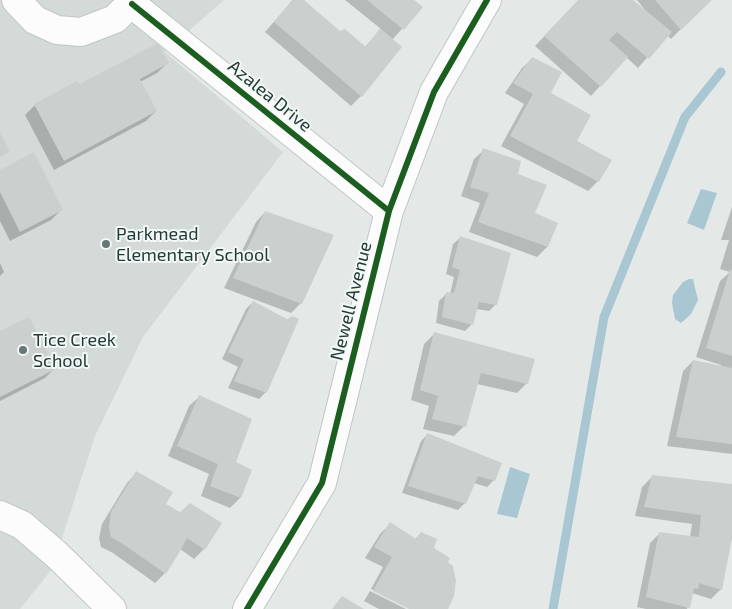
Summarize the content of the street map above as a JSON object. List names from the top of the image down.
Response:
{
  "streets": {
    "street": ["Azalea Drive", "Newell Avenue"]
  },
  "crossings": [
    ["Azalea Drive", "Newell Avenue"]
  ],
  "places": ["Parkmead Elementary School", "Tice Creek School"]
}
